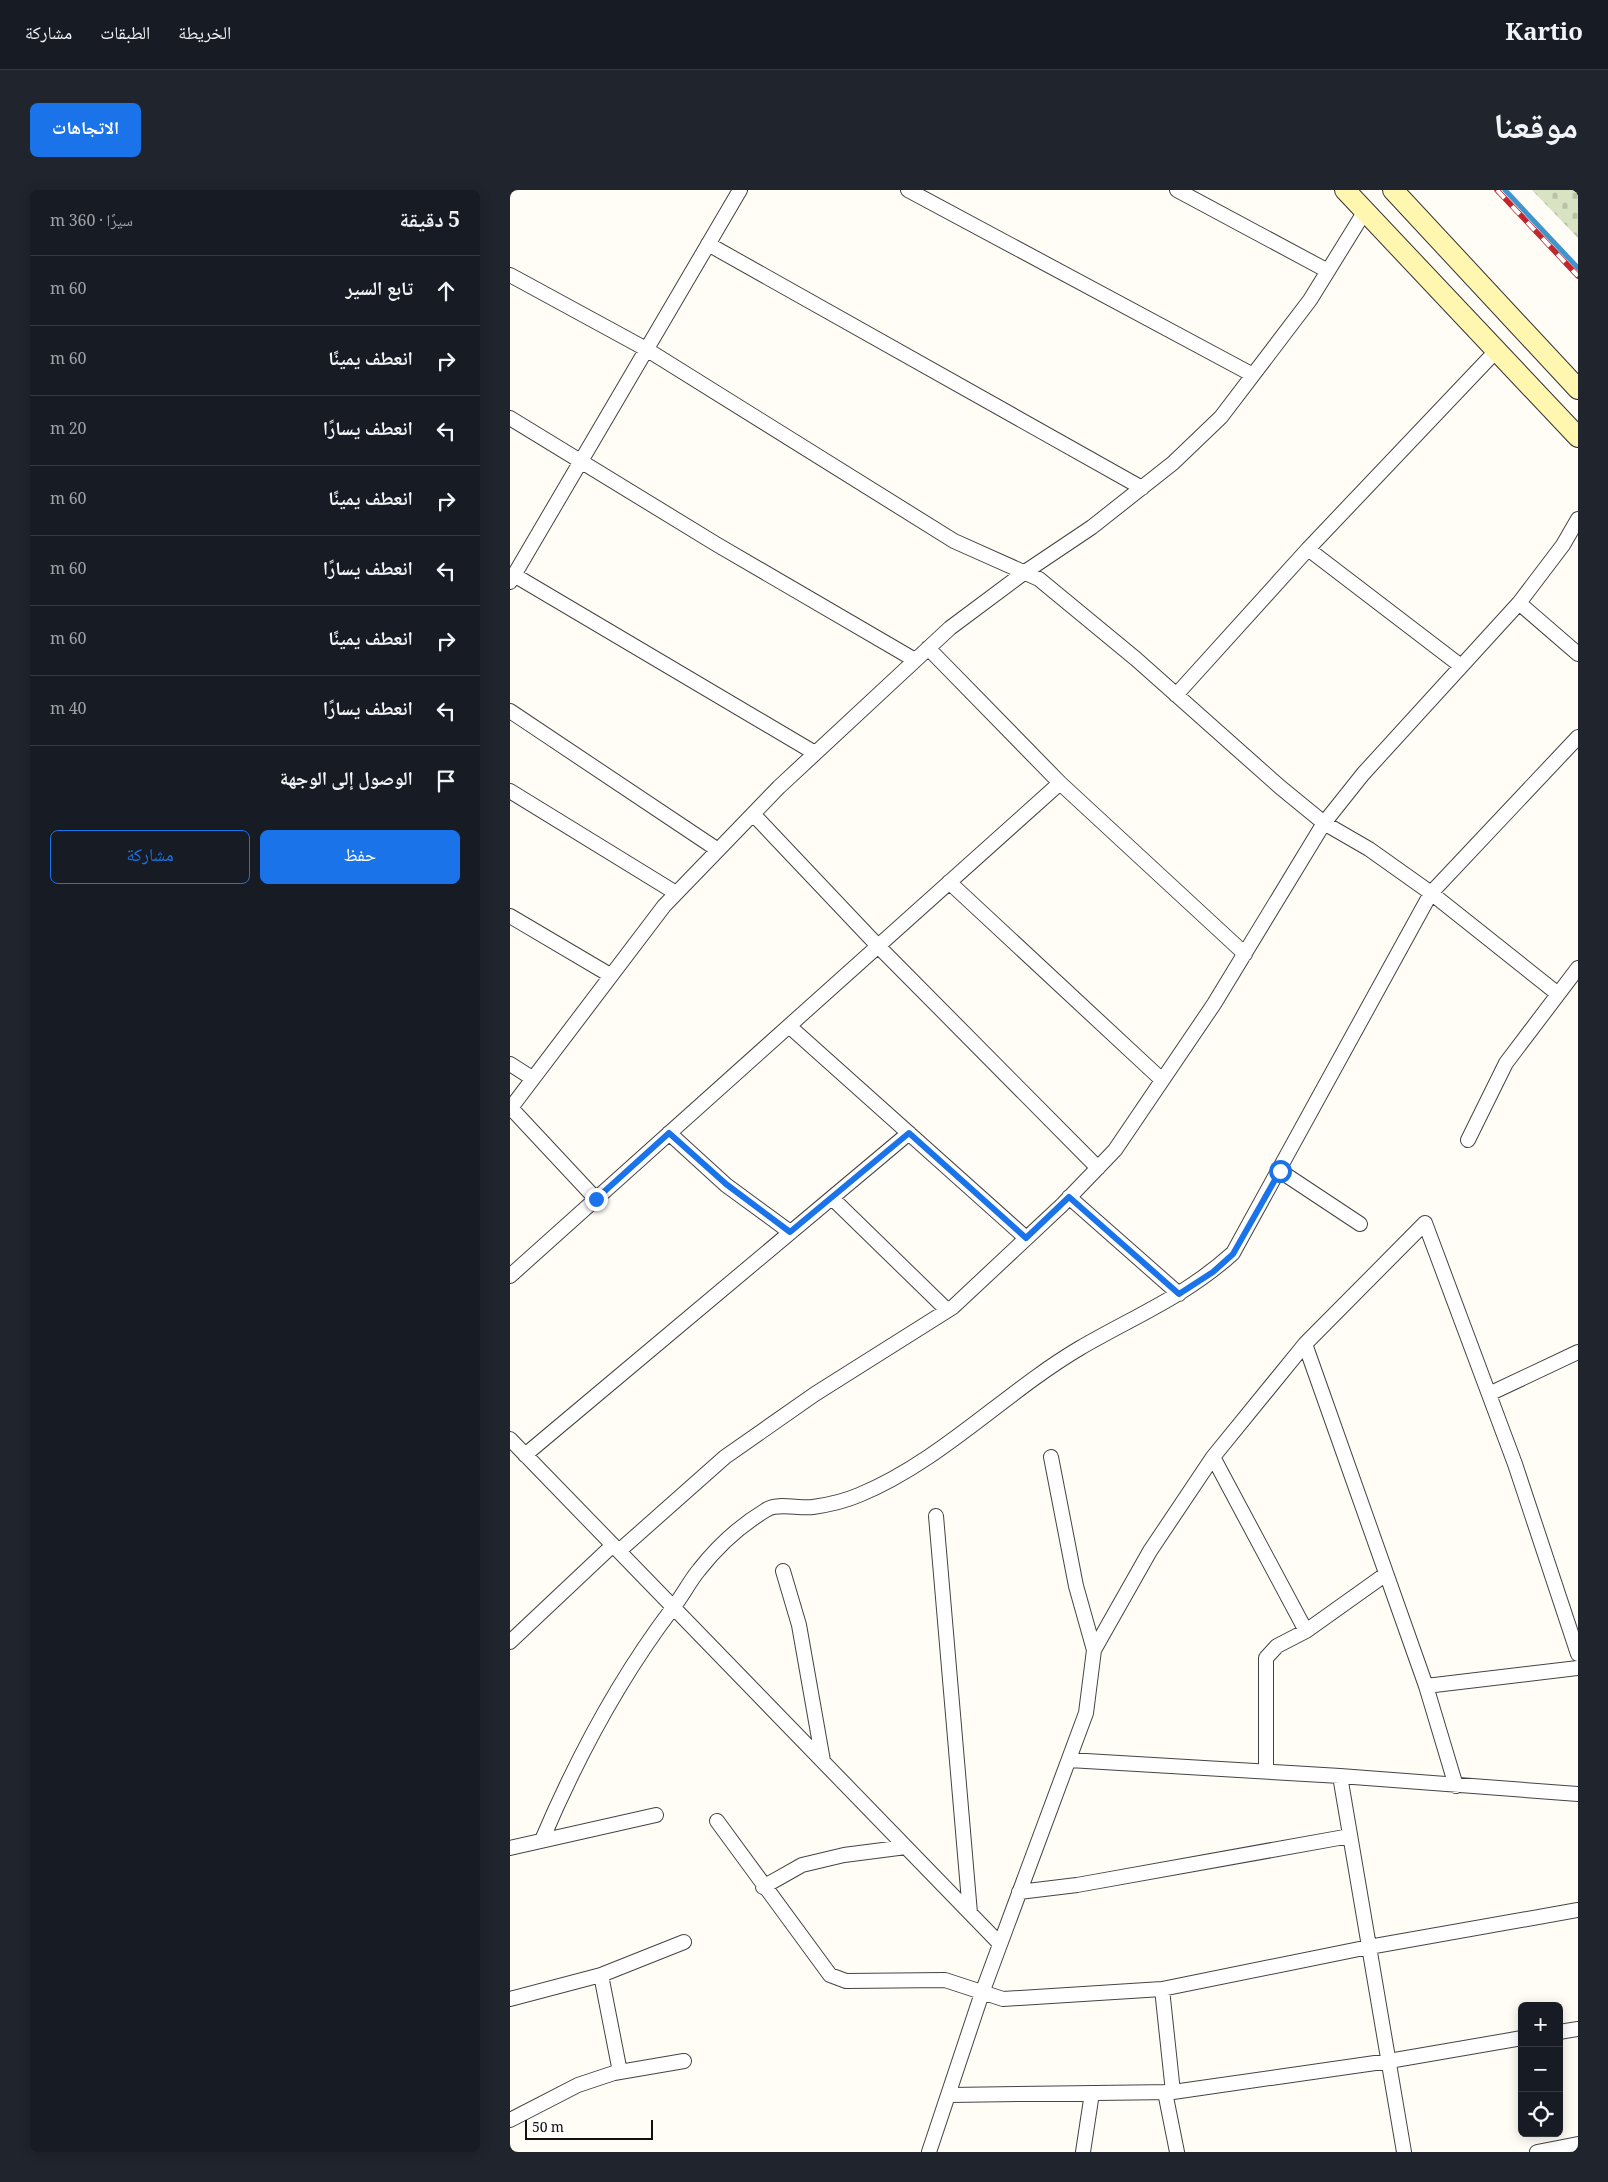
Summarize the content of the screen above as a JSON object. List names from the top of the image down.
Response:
{
  "scale_bar": "50 m",
  "page": {
    "header": "Kartio",
    "nav": ["الخريطة", "الطبقات", "مشاركة"],
    "title": "موقعنا",
    "buttons": [
      "الاتجاهات",
      ["حفظ", "مشاركة"]
    ],
    "heading": ["5 دقيقة", "سيرًا · 360 m"],
    "list": [
      ["تابع السير", "60 m"],
      ["انعطف يمينًا", "60 m"],
      ["انعطف يسارًا", "20 m"],
      ["انعطف يمينًا", "60 m"],
      ["انعطف يسارًا", "60 m"],
      ["انعطف يمينًا", "60 m"],
      ["انعطف يسارًا", "40 m"],
      "الوصول إلى الوجهة"
    ],
    "map_buttons": ["+", "−"],
    "scale": "50 m"
  }
}
